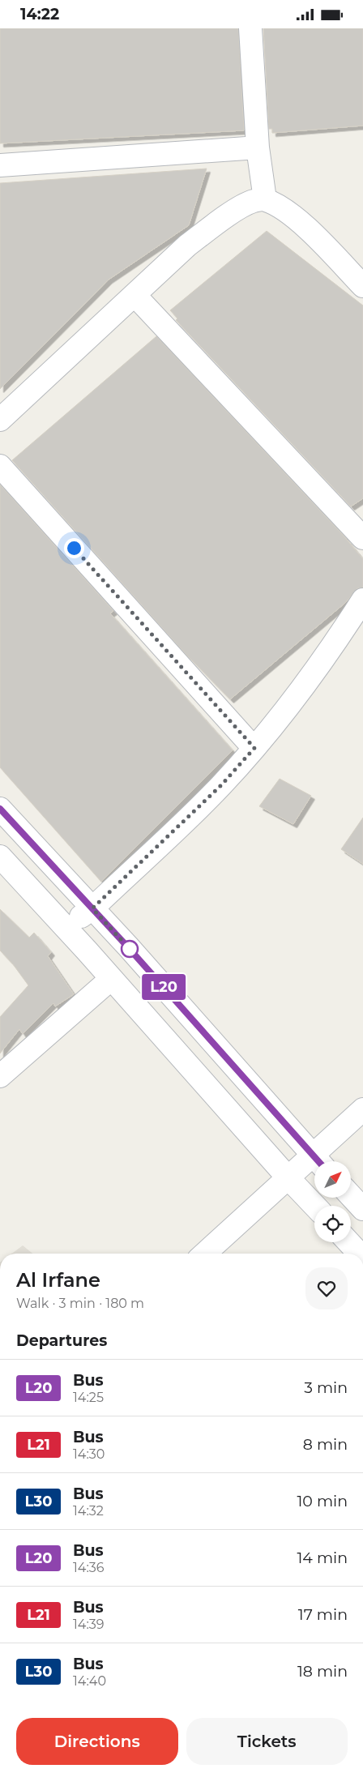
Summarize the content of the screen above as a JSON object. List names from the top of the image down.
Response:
{
  "lines": ["bus line L20"],
  "north": "top right",
  "page": {
    "status": "14:22",
    "on_map": "L20",
    "heading": [
      ["Al Irfane", "Walk · 3 min · 180 m"],
      "Departures"
    ],
    "list": [
      {
        "mark": "L20",
        "name": "Bus",
        "note": "14:25",
        "value": "3 min"
      },
      {
        "mark": "L21",
        "name": "Bus",
        "note": "14:30",
        "value": "8 min"
      },
      {
        "mark": "L30",
        "name": "Bus",
        "note": "14:32",
        "value": "10 min"
      },
      {
        "mark": "L20",
        "name": "Bus",
        "note": "14:36",
        "value": "14 min"
      },
      {
        "mark": "L21",
        "name": "Bus",
        "note": "14:39",
        "value": "17 min"
      },
      {
        "mark": "L30",
        "name": "Bus",
        "note": "14:40",
        "value": "18 min"
      }
    ],
    "buttons": ["Directions", "Tickets"]
  }
}
